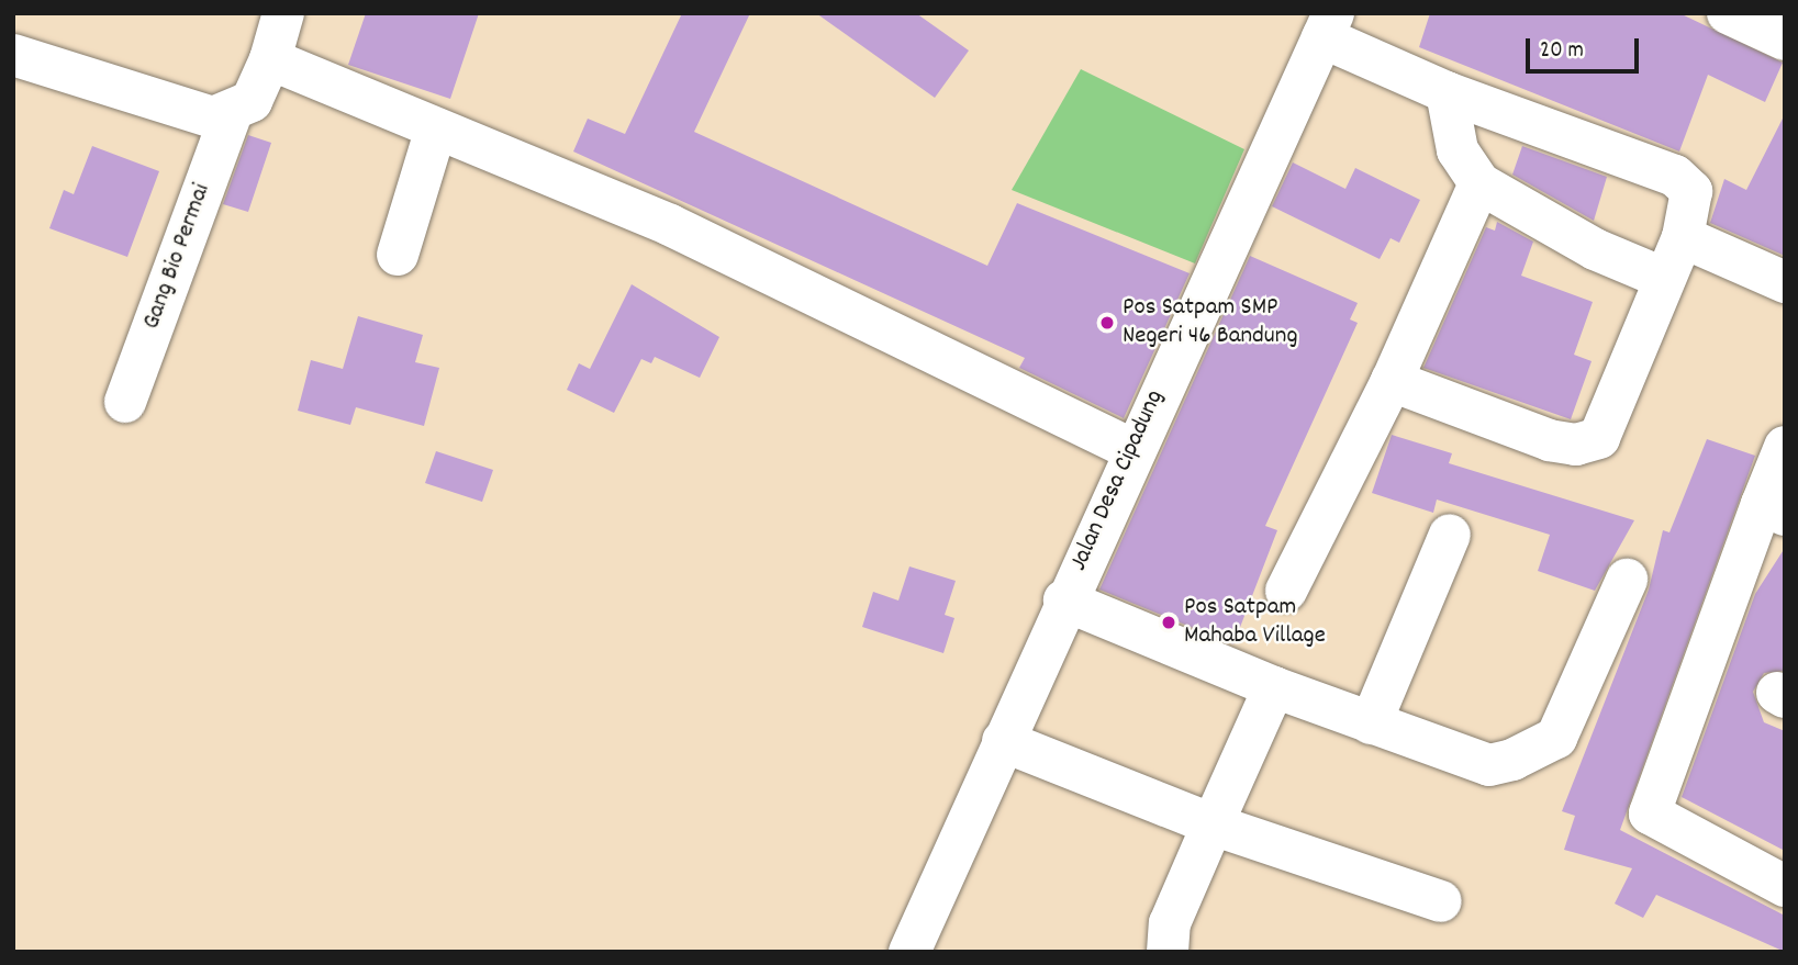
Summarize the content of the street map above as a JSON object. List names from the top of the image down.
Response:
{
  "streets": {
    "street": ["Gang Bio Permai", "Jalan Desa Cipadung"]
  },
  "places": ["Pos Satpam SMP Negeri 46 Bandung", "Pos Satpam Mahaba Village"],
  "scale_bar": "20 m"
}
